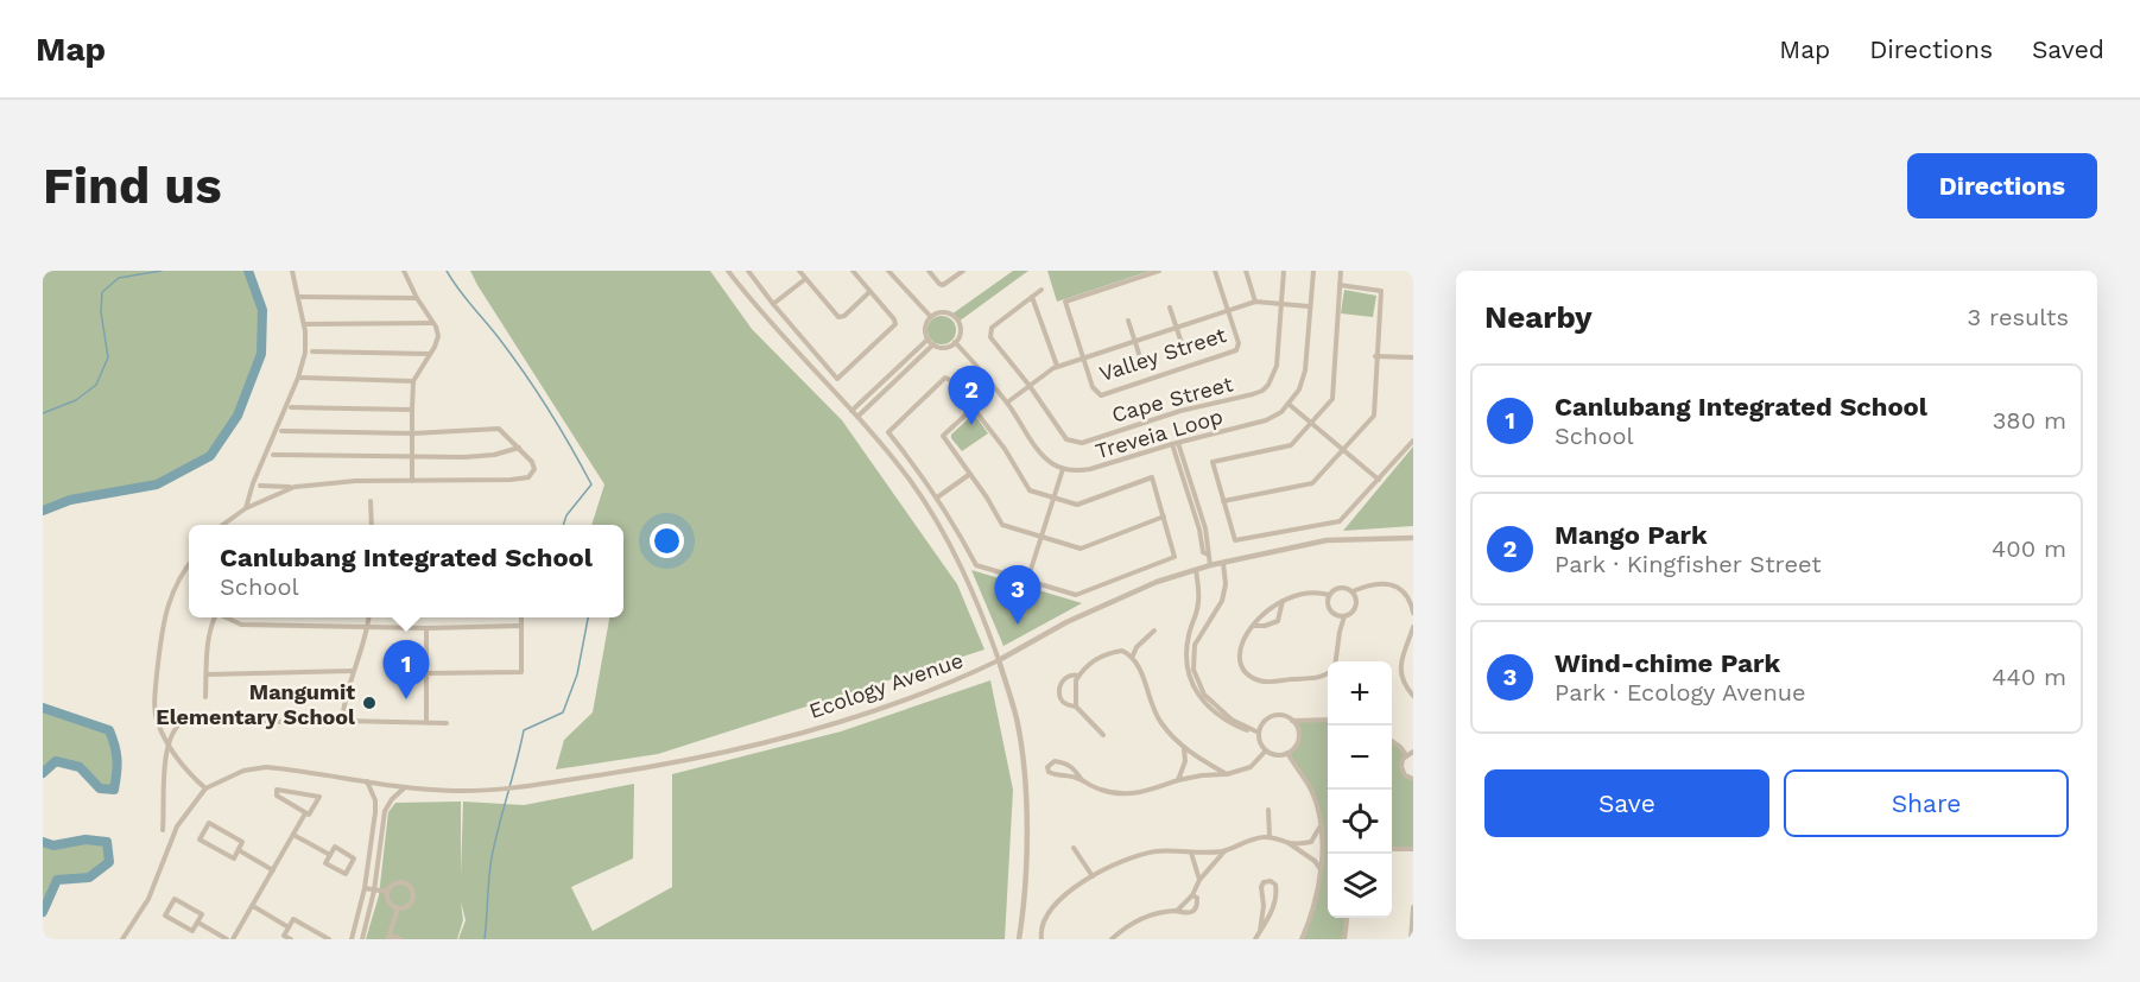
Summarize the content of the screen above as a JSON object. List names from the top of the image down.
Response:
{
  "streets": {
    "street": [
      "Valley Street",
      "Cape Street",
      "Treveia Loop",
      "Ecology Avenue"
    ]
  },
  "places": ["Mangumit Elementary School"],
  "page": {
    "header": "Map",
    "nav": ["Map", "Directions", "Saved"],
    "buttons": [
      "Directions",
      ["Save", "Share"]
    ],
    "title": "Find us",
    "heading": ["Nearby", "3 results"],
    "list": [
      {
        "mark": "1",
        "name": "Canlubang Integrated School",
        "note": "School",
        "value": "380 m"
      },
      {
        "mark": "2",
        "name": "Mango Park",
        "note": "Park · Kingfisher Street",
        "value": "400 m"
      },
      {
        "mark": "3",
        "name": "Wind-chime Park",
        "note": "Park · Ecology Avenue",
        "value": "440 m"
      }
    ],
    "pins": ["2", "3", "1"],
    "popup": ["Canlubang Integrated School", "School"],
    "map_buttons": ["+", "−"]
  }
}
